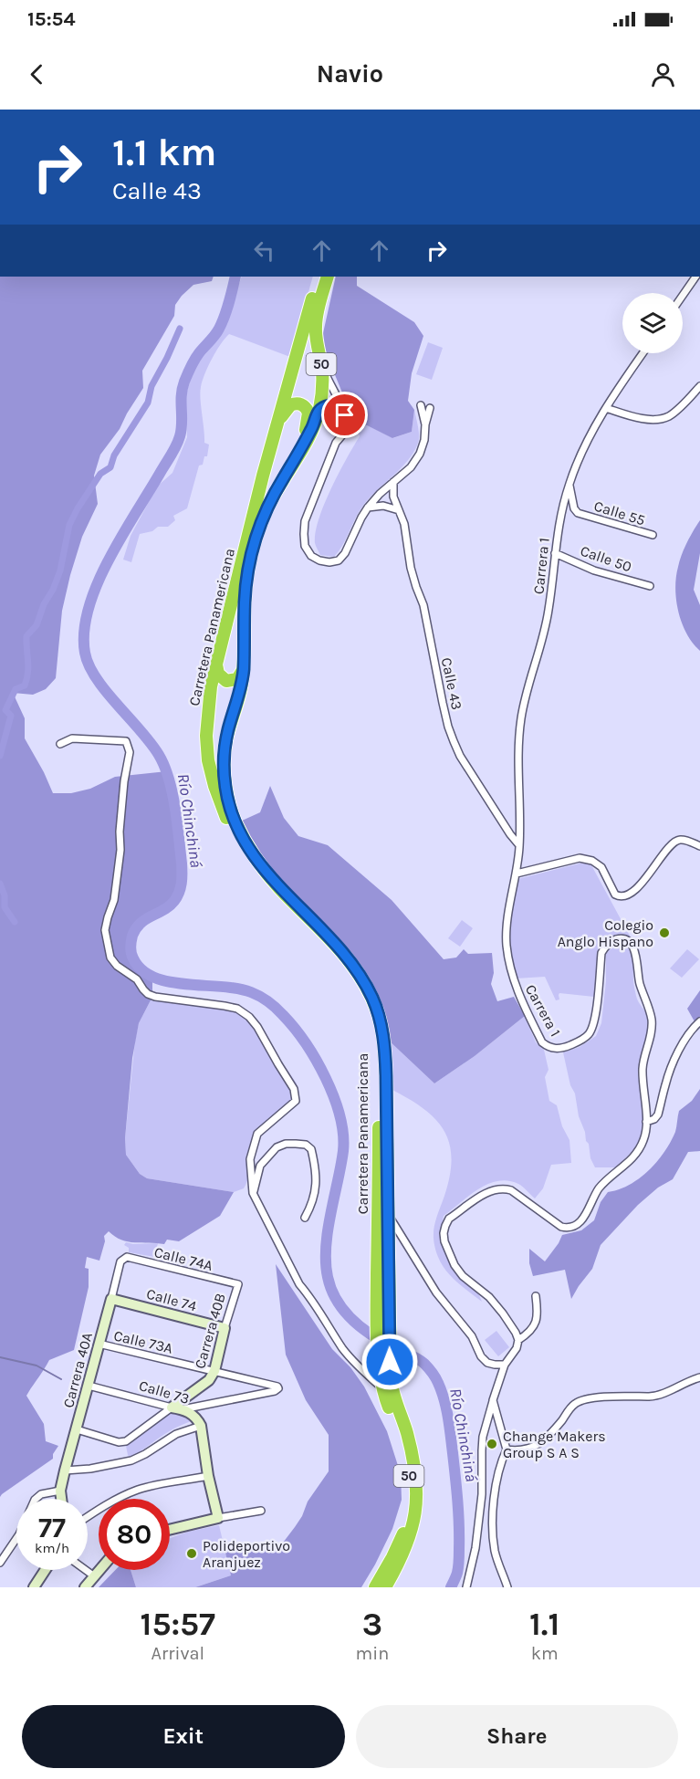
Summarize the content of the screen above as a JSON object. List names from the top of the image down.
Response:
{
  "streets": {
    "highway": ["50", "Carretera Panamericana"],
    "street": [
      "Calle 55",
      "Calle 50",
      "Carrera 1",
      "Calle 43",
      "Calle 74A",
      "Calle 74",
      "Carrera 40B",
      "Calle 73A",
      "Carrera 40A",
      "Calle 73"
    ]
  },
  "crossings": [
    ["Calle 55", "Carrera 1"],
    ["Calle 50", "Carrera 1"],
    ["Carrera 1", "Calle 43"],
    ["Calle 74A", "Carrera 40B"],
    ["Calle 74A", "Carrera 40A"],
    ["Calle 74", "Carrera 40B"],
    ["Calle 74", "Carrera 40A"],
    ["Carrera 40B", "Calle 73A"],
    ["Carrera 40B", "Carrera 40A"],
    ["Carrera 40B", "Calle 73"],
    ["Calle 73A", "Carrera 40A"],
    ["Calle 73A", "Calle 73"],
    ["Carrera 40A", "Calle 73"]
  ],
  "water": ["Río Chinchiná"],
  "places": ["Colegio Anglo Hispano", "Change Makers Group S A S", "Polideportivo Aranjuez"],
  "page": {
    "status": "15:54",
    "header": "Navio",
    "turn": ["1.1 km", "Calle 43"],
    "speed": "77 km/h",
    "limit": "80",
    "eta": [
      "15:57",
      "Arrival",
      "3",
      "min",
      "1.1",
      "km"
    ],
    "buttons": ["Exit", "Share"]
  }
}
